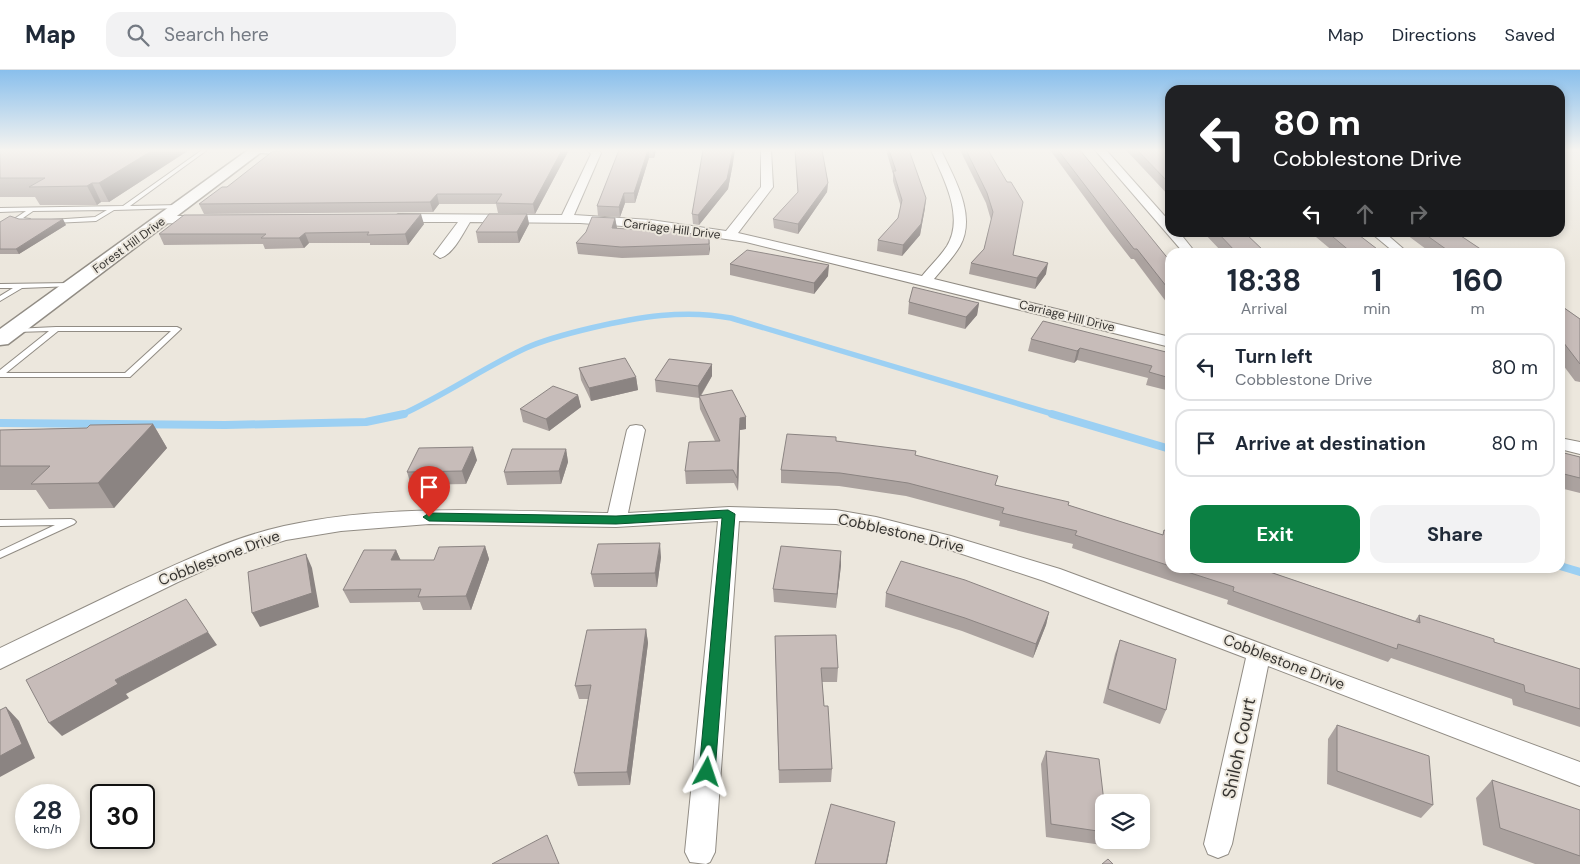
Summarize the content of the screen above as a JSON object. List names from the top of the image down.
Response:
{
  "streets": {
    "main road": ["Forest Hill Drive"],
    "street": ["Carriage Hill Drive", "Cobblestone Drive", "Shiloh Court"]
  },
  "crossings": [
    ["Cobblestone Drive", "Shiloh Court"]
  ],
  "page": {
    "header": "Map",
    "search": "Search here",
    "nav": ["Map", "Directions", "Saved"],
    "turn": ["80 m", "Cobblestone Drive"],
    "eta": [
      "18:38",
      "Arrival",
      "1",
      "min",
      "160",
      "m"
    ],
    "list": [
      {
        "name": "Turn left",
        "note": "Cobblestone Drive",
        "value": "80 m"
      },
      {
        "name": "Arrive at destination",
        "value": "80 m"
      }
    ],
    "buttons": ["Exit", "Share"],
    "speed": "28 km/h",
    "limit": "30"
  }
}
